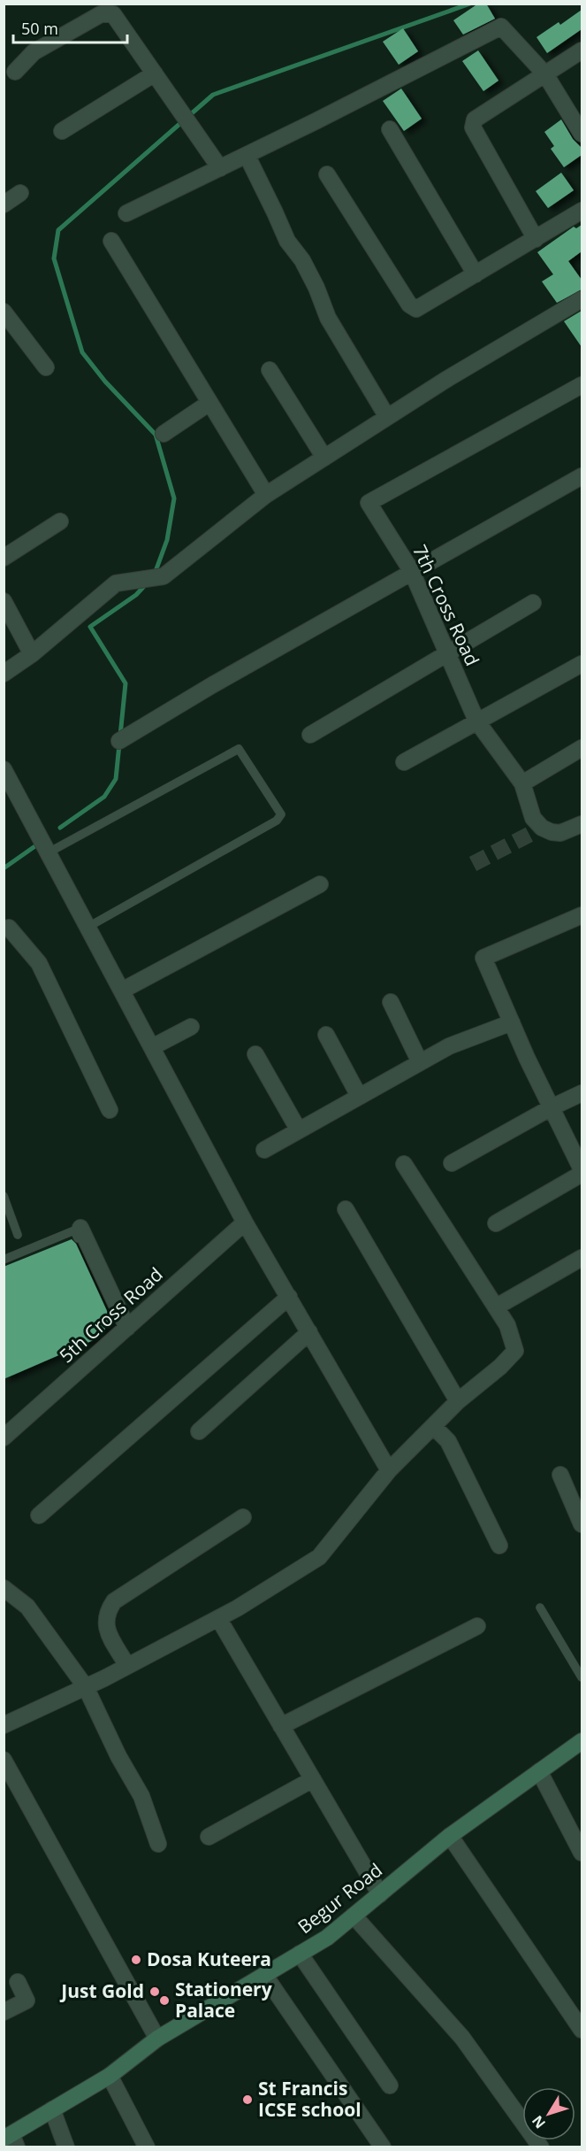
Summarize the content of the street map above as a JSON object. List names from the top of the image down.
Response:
{
  "streets": {
    "main road": ["Begur Road"],
    "street": ["7th Cross Road", "5th Cross Road"]
  },
  "places": [
    "Dosa Kuteera",
    "Just Gold",
    "Stationery Palace",
    "St Francis ICSE school"
  ],
  "scale_bar": "50 m",
  "north": "bottom left"
}
